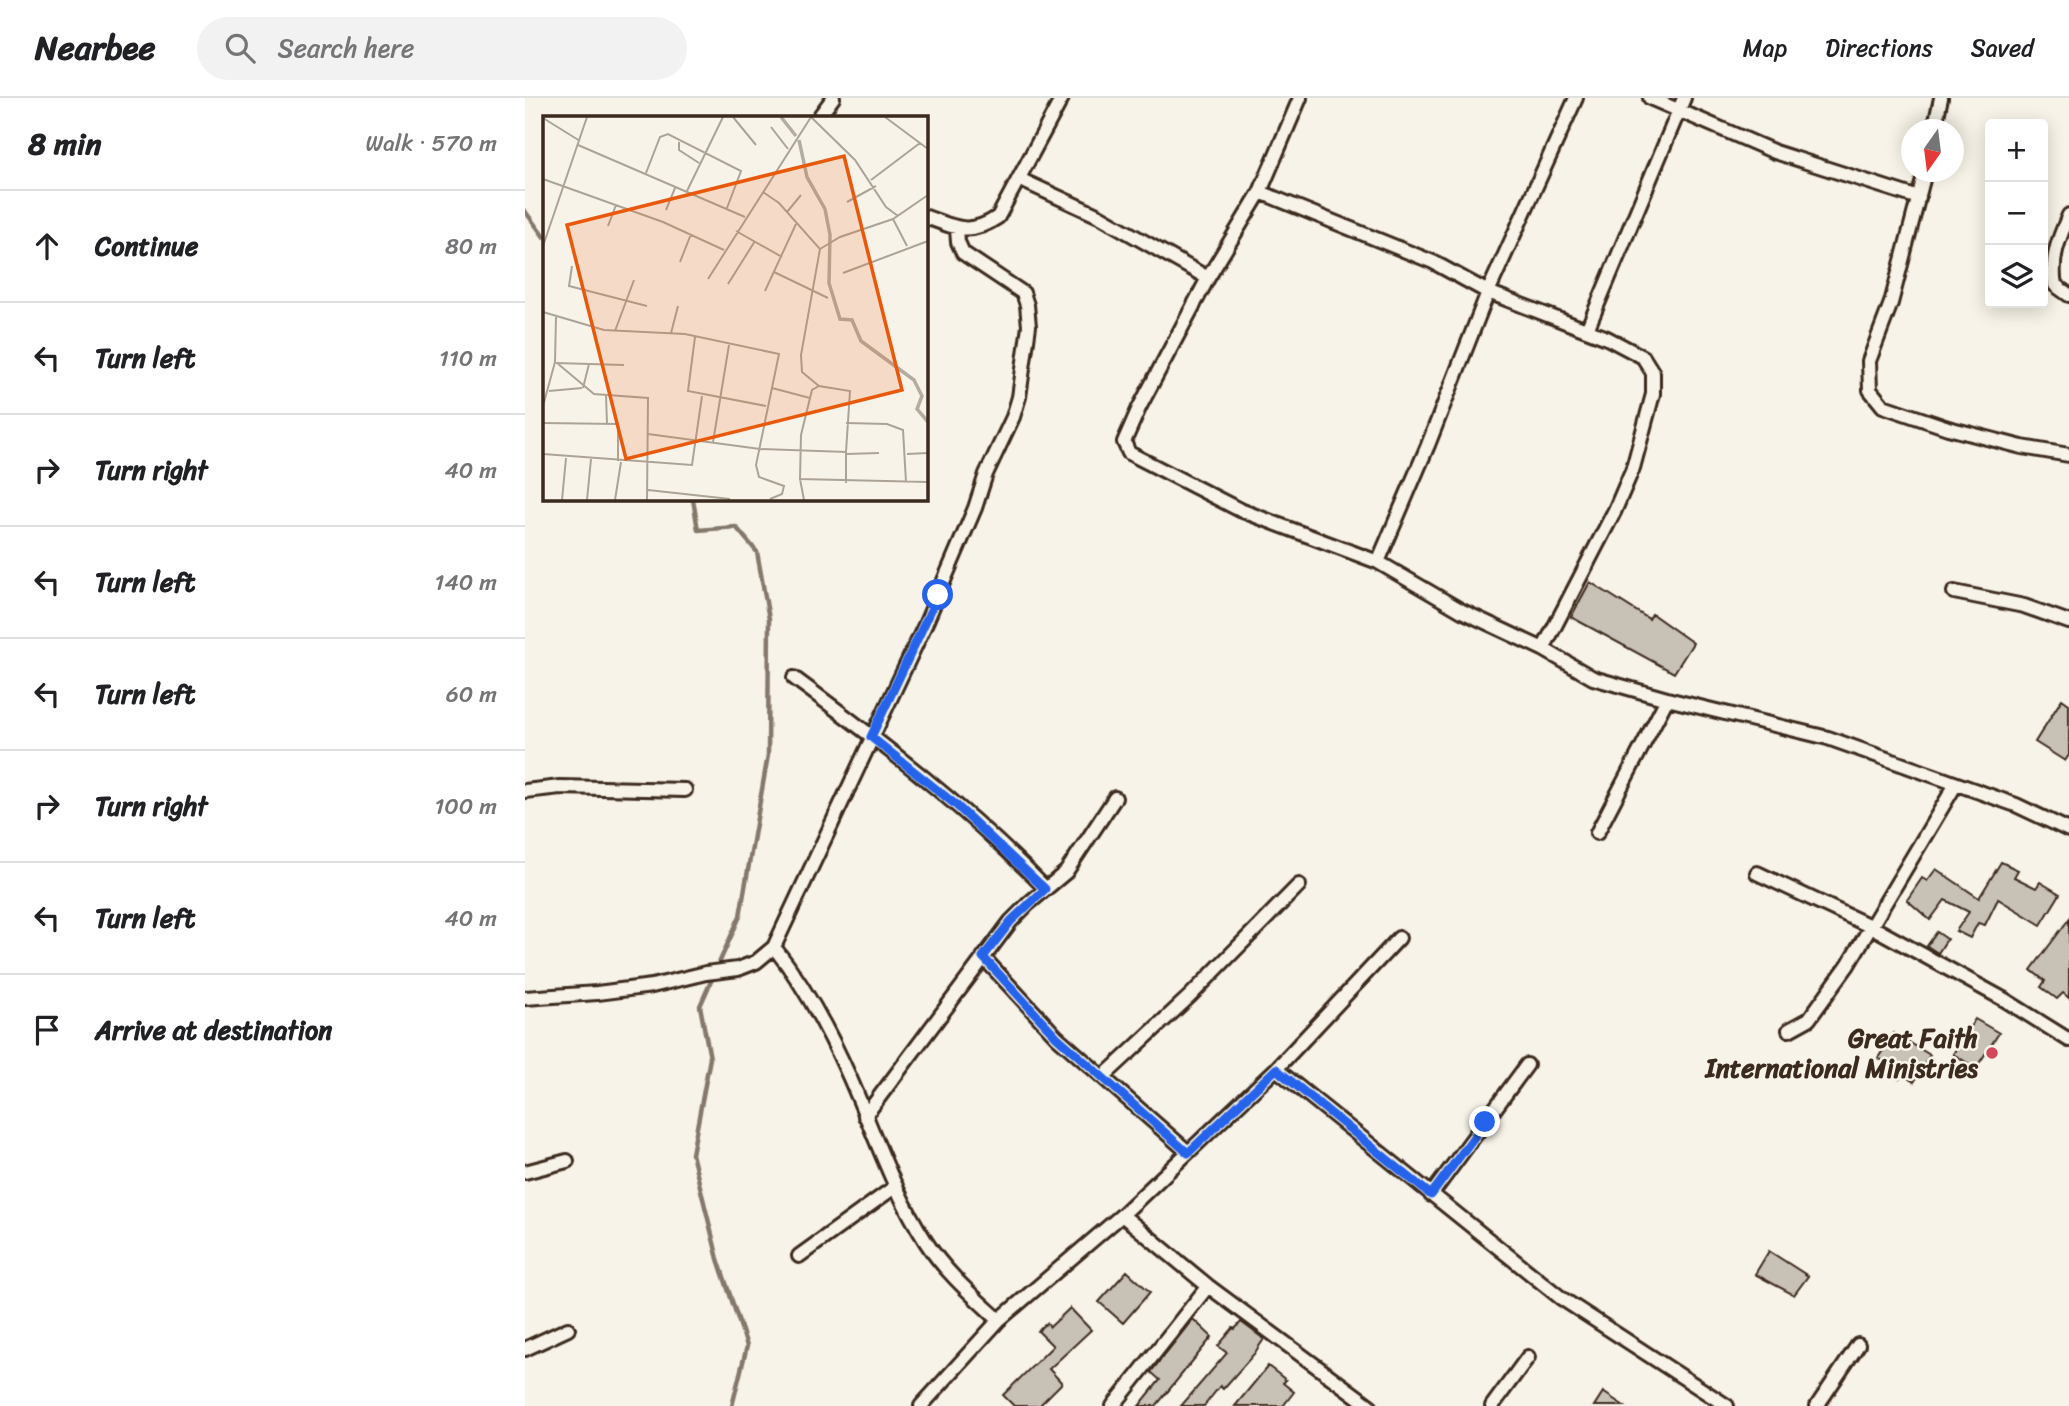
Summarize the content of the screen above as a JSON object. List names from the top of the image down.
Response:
{
  "places": ["Great Faith International Ministries"],
  "north": "bottom",
  "page": {
    "header": "Nearbee",
    "search": "Search here",
    "nav": ["Map", "Directions", "Saved"],
    "heading": ["8 min", "Walk · 570 m"],
    "map_buttons": ["+", "−"],
    "list": [
      ["Continue", "80 m"],
      ["Turn left", "110 m"],
      ["Turn right", "40 m"],
      ["Turn left", "140 m"],
      ["Turn left", "60 m"],
      ["Turn right", "100 m"],
      ["Turn left", "40 m"],
      "Arrive at destination"
    ]
  }
}
